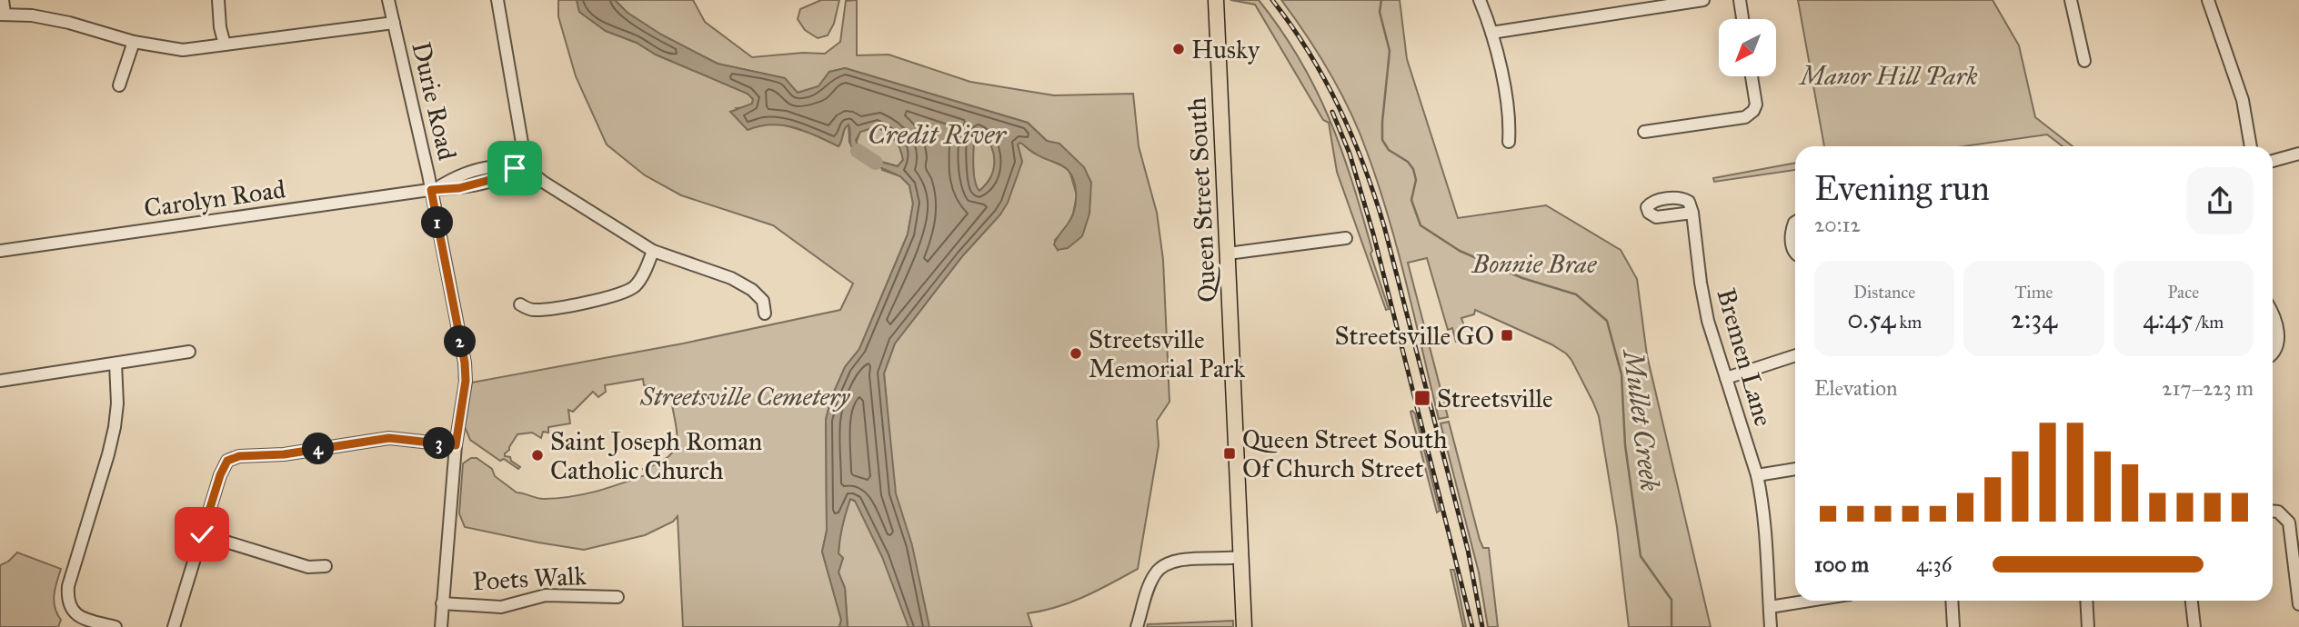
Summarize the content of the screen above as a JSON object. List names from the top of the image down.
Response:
{
  "streets": {
    "main road": ["Queen Street South"],
    "street": [
      "Durie Road",
      "Carolyn Road",
      "Bremen Lane",
      "Poets Walk"
    ]
  },
  "crossings": [
    ["Durie Road", "Carolyn Road"],
    ["Durie Road", "Poets Walk"]
  ],
  "water": ["Credit River", "Mullet Creek"],
  "parks": ["Manor Hill Park", "Bonnie Brae", "Streetsville Cemetery"],
  "places": {
    "other": ["Husky", "Streetsville Memorial Park", "Saint Joseph Roman Catholic Church"],
    "transit": ["Streetsville GO", "Streetsville", "Queen Street South Of Church Street"]
  },
  "north": "bottom left",
  "page": {
    "heading": ["Evening run", "20:12"],
    "pins": [
      "1",
      "2",
      "3",
      "4"
    ],
    "stats": [
      ["Distance", "0.54 km"],
      ["Time", "2:34"],
      ["Pace", "4:45 /km"]
    ],
    "chart": ["Elevation", "217–223 m"],
    "list": [
      {
        "name": "100 m",
        "note": "4:36"
      }
    ]
  }
}
